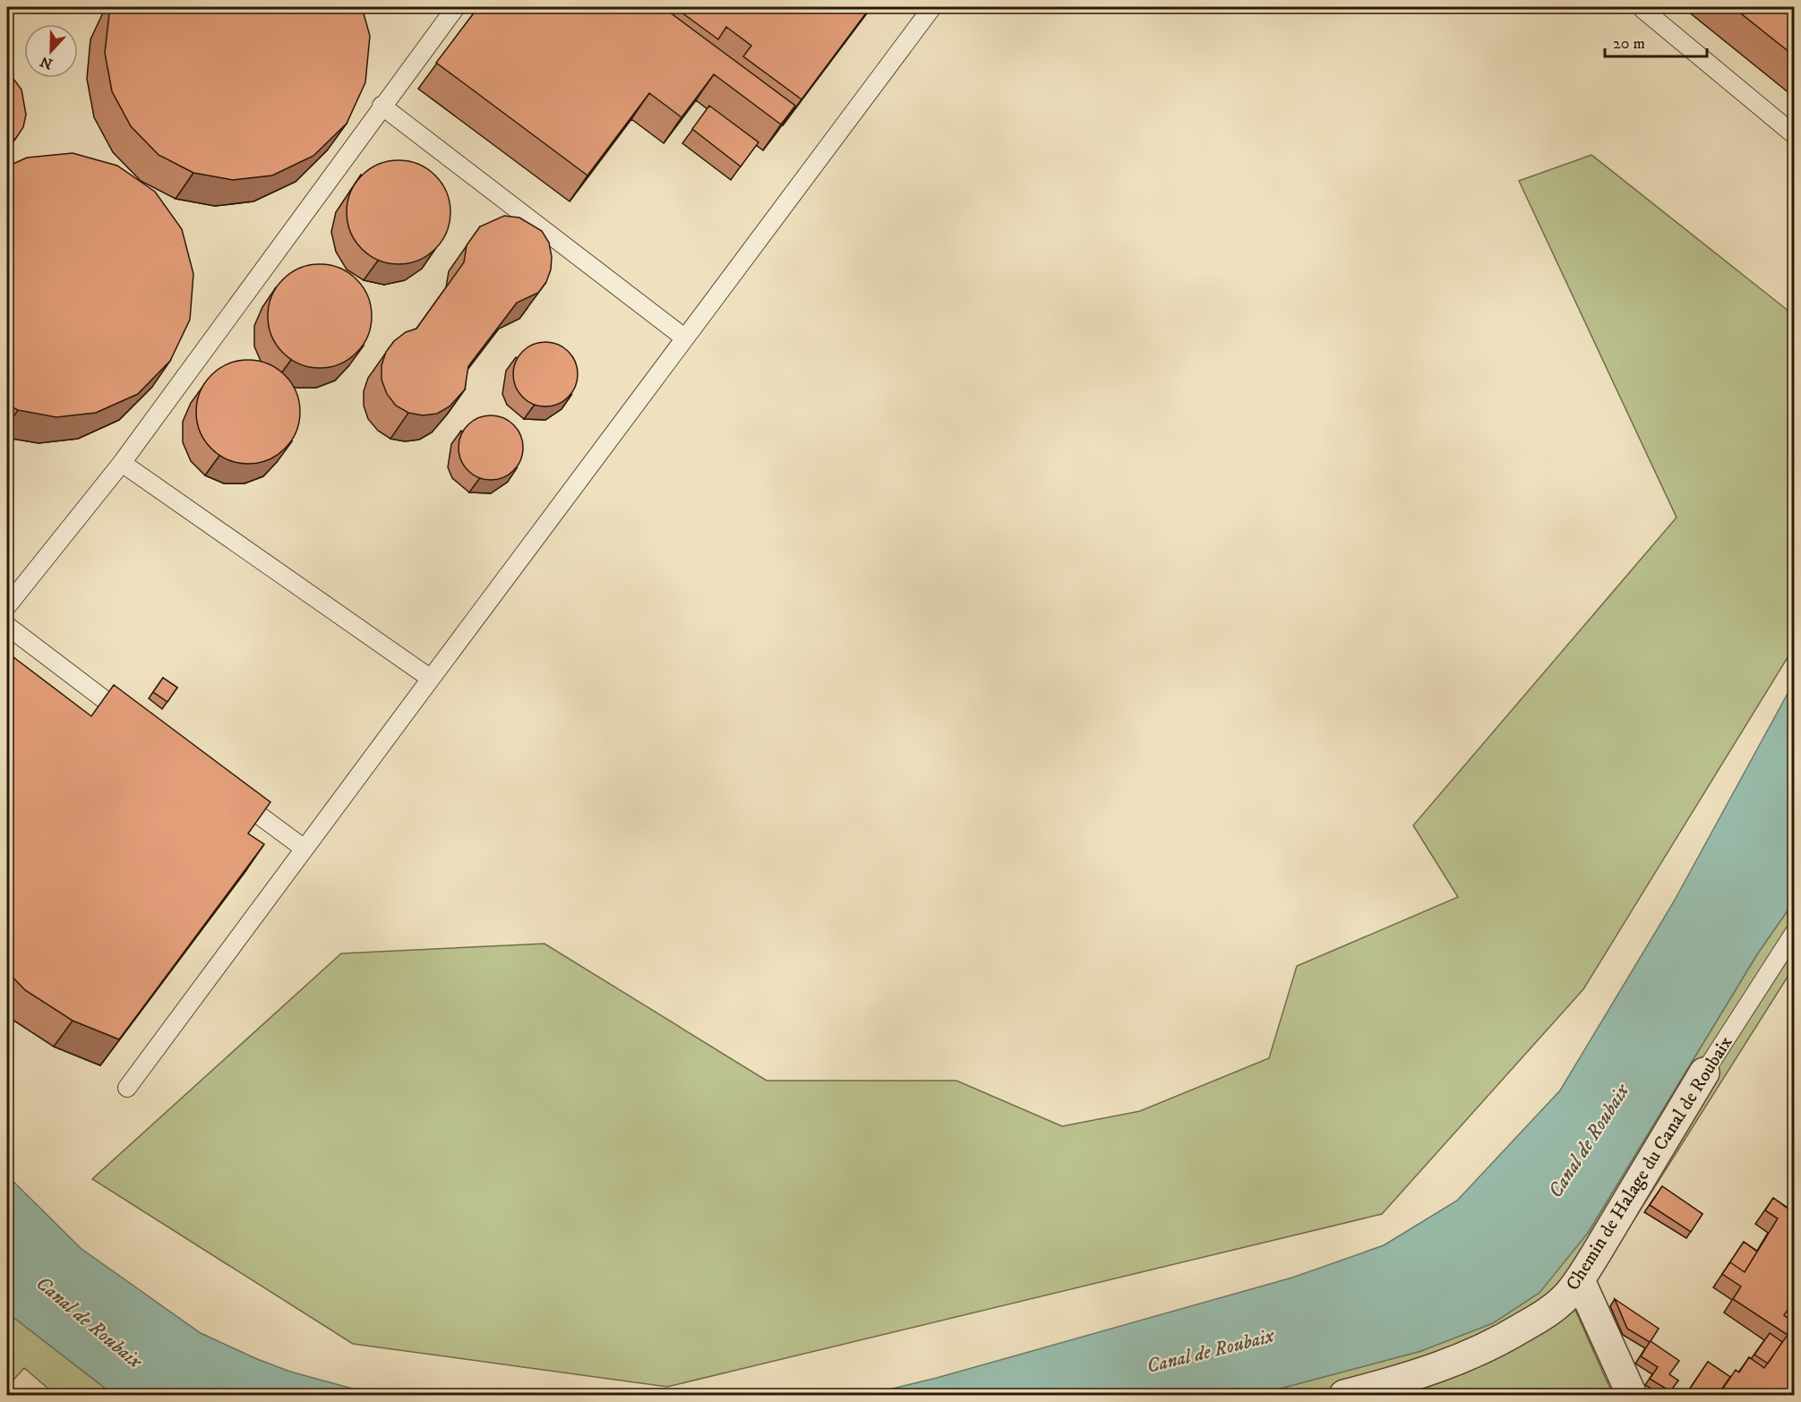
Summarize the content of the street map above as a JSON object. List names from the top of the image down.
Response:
{
  "streets": {
    "street": ["Chemin de Halage du Canal de Roubaix"]
  },
  "water": ["Canal de Roubaix"],
  "scale_bar": "20 m",
  "north": "bottom"
}
